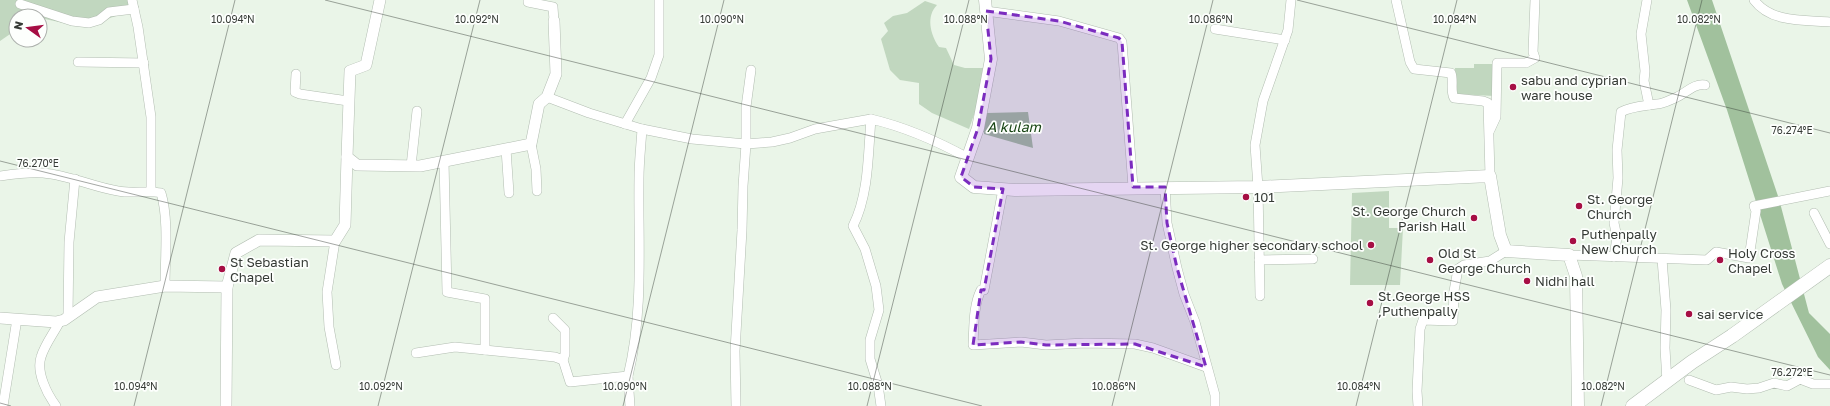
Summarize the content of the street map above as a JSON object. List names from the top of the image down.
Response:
{
  "water": ["A kulam"],
  "places": [
    "sabu and cyprian ware house",
    "101",
    "St. George Church",
    "St. George Church Parish Hall",
    "Puthenpally New Church",
    "St. George higher secondary school",
    "Old St George Church",
    "Holy Cross Chapel",
    "St Sebastian Chapel",
    "Nidhi hall",
    "St.George HSS ,Puthenpally",
    "sai service"
  ],
  "north": "left",
  "coordinates": [
    "10.094°N",
    "10.092°N",
    "10.090°N",
    "10.088°N",
    "10.086°N",
    "10.084°N",
    "10.082°N",
    "76.274°E",
    "76.270°E",
    "76.272°E"
  ]
}
